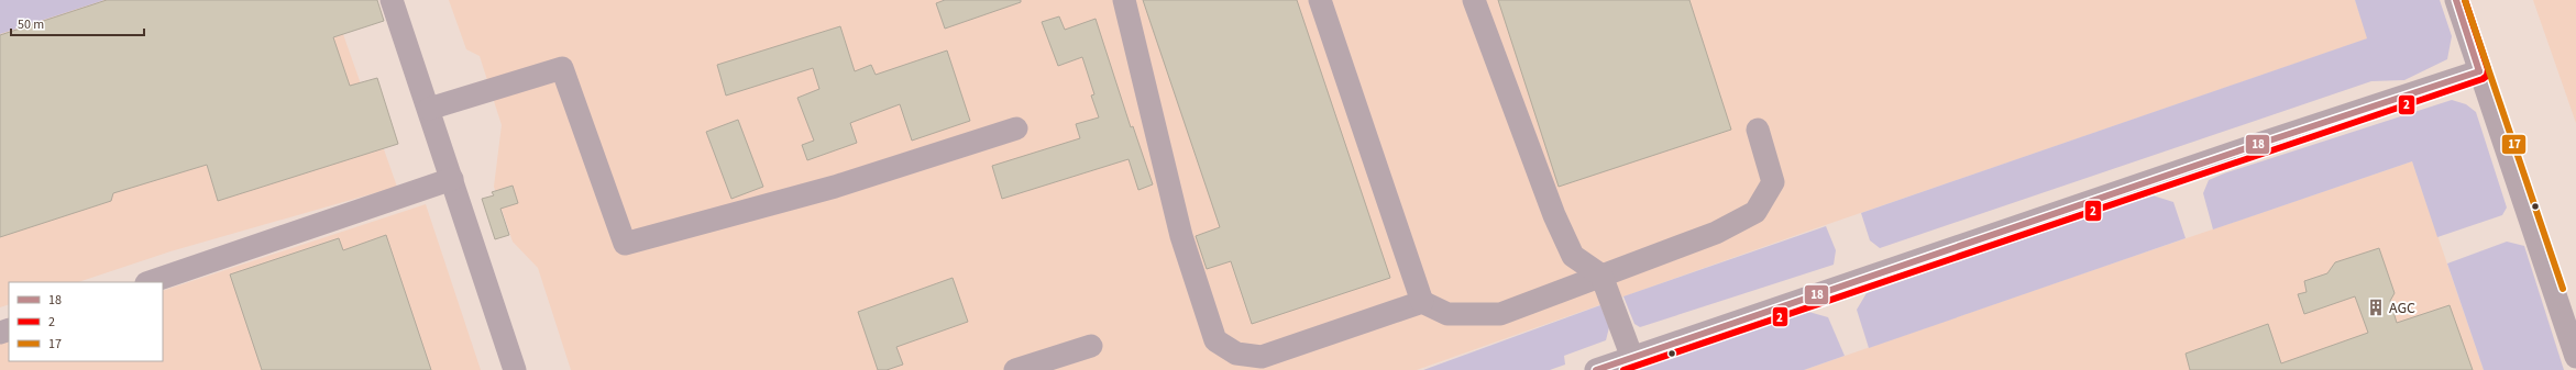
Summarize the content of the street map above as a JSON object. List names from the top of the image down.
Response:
{
  "places": {
    "building": ["AGC"]
  },
  "lines": ["transit line 18", "transit line 2", "transit line 17"],
  "legend": ["18", "2", "17"],
  "scale_bar": "50 m"
}
